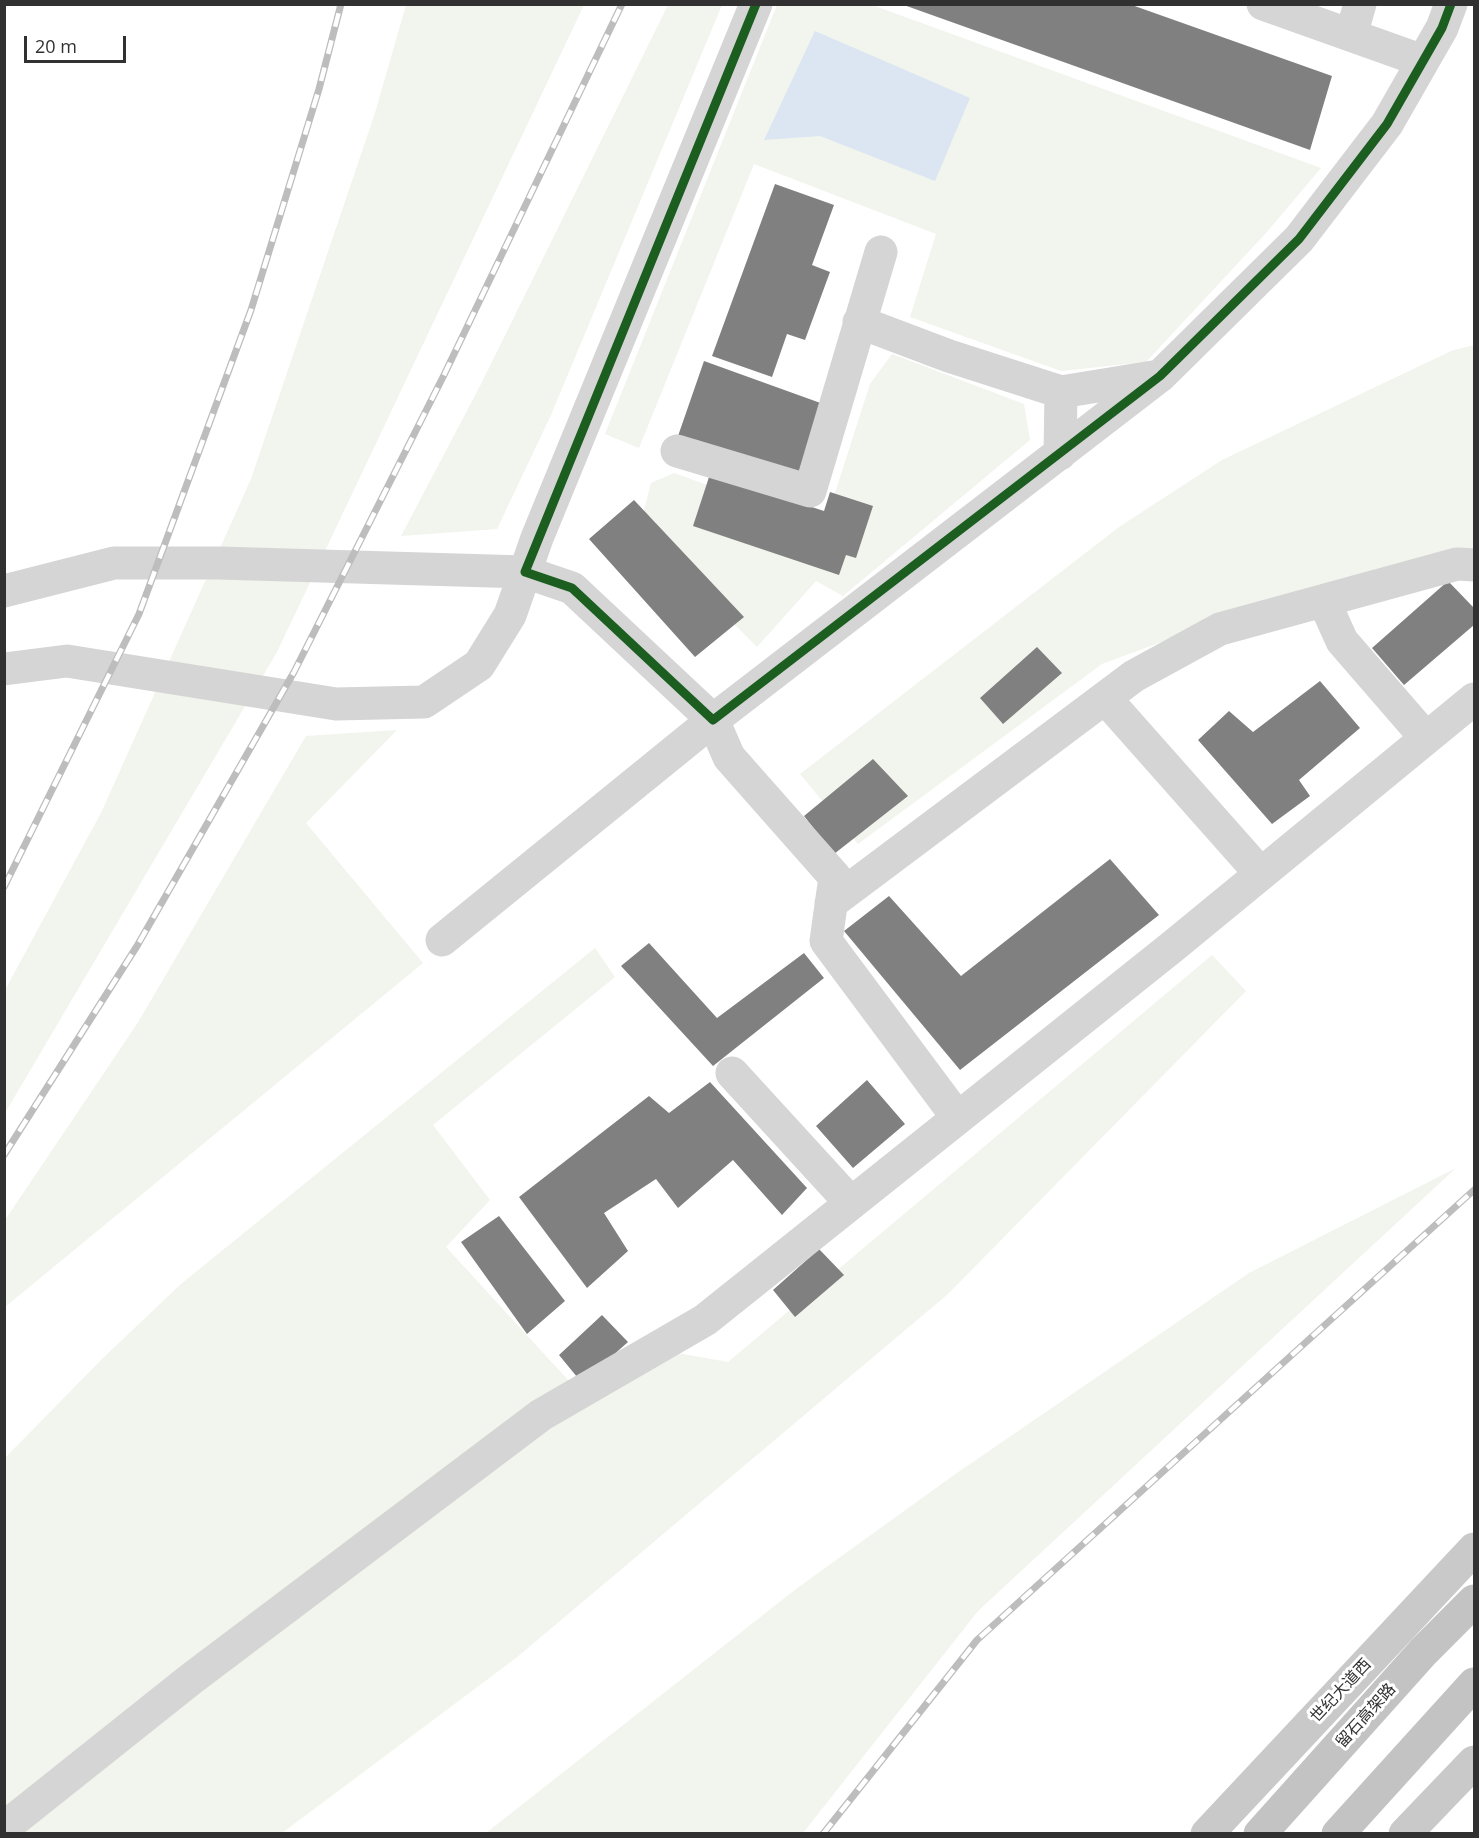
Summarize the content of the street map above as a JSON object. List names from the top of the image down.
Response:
{
  "streets": {
    "highway": ["留石高架路"],
    "main road": ["世纪大道西"]
  },
  "scale_bar": "20 m"
}
